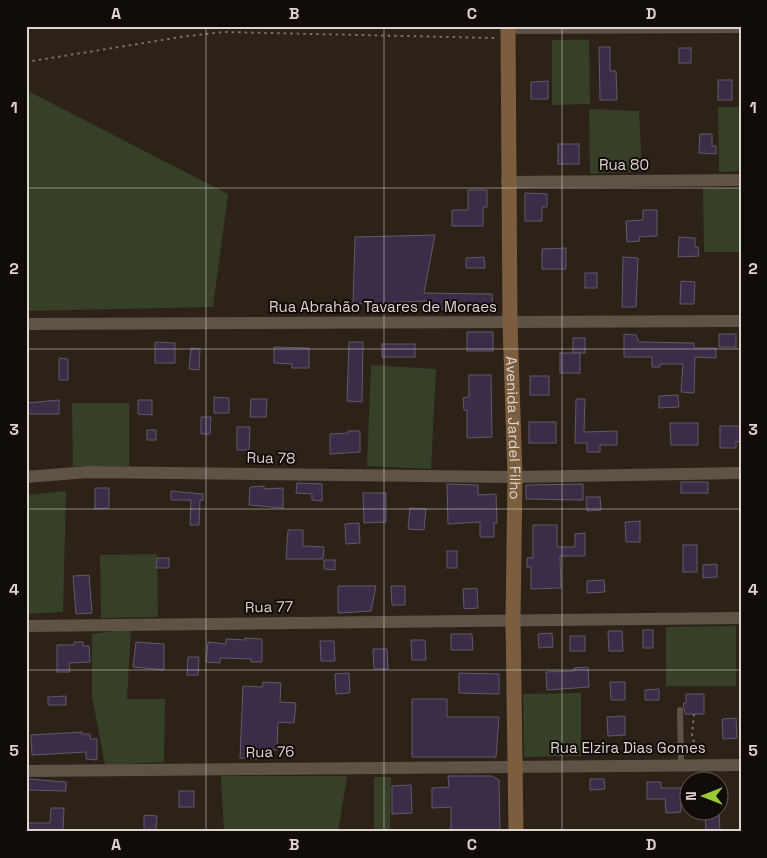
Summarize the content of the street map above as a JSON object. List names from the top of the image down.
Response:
{
  "streets": {
    "main road": ["Avenida Jardel Filho"],
    "street": [
      "Rua 80",
      "Rua Abrahão Tavares de Moraes",
      "Rua 78",
      "Rua 77",
      "Rua Elzira Dias Gomes",
      "Rua 76"
    ]
  },
  "crossings": [
    ["Rua 80", "Avenida Jardel Filho"],
    ["Rua Abrahão Tavares de Moraes", "Avenida Jardel Filho"],
    ["Avenida Jardel Filho", "Rua 78"],
    ["Avenida Jardel Filho", "Rua 77"],
    ["Avenida Jardel Filho", "Rua Elzira Dias Gomes"],
    ["Avenida Jardel Filho", "Rua 76"],
    ["Rua Elzira Dias Gomes", "Rua 76"]
  ],
  "north": "left",
  "grid": {
    "columns": [
      "A",
      "B",
      "C",
      "D"
    ],
    "rows": [
      "1",
      "2",
      "3",
      "4",
      "5"
    ]
  }
}
